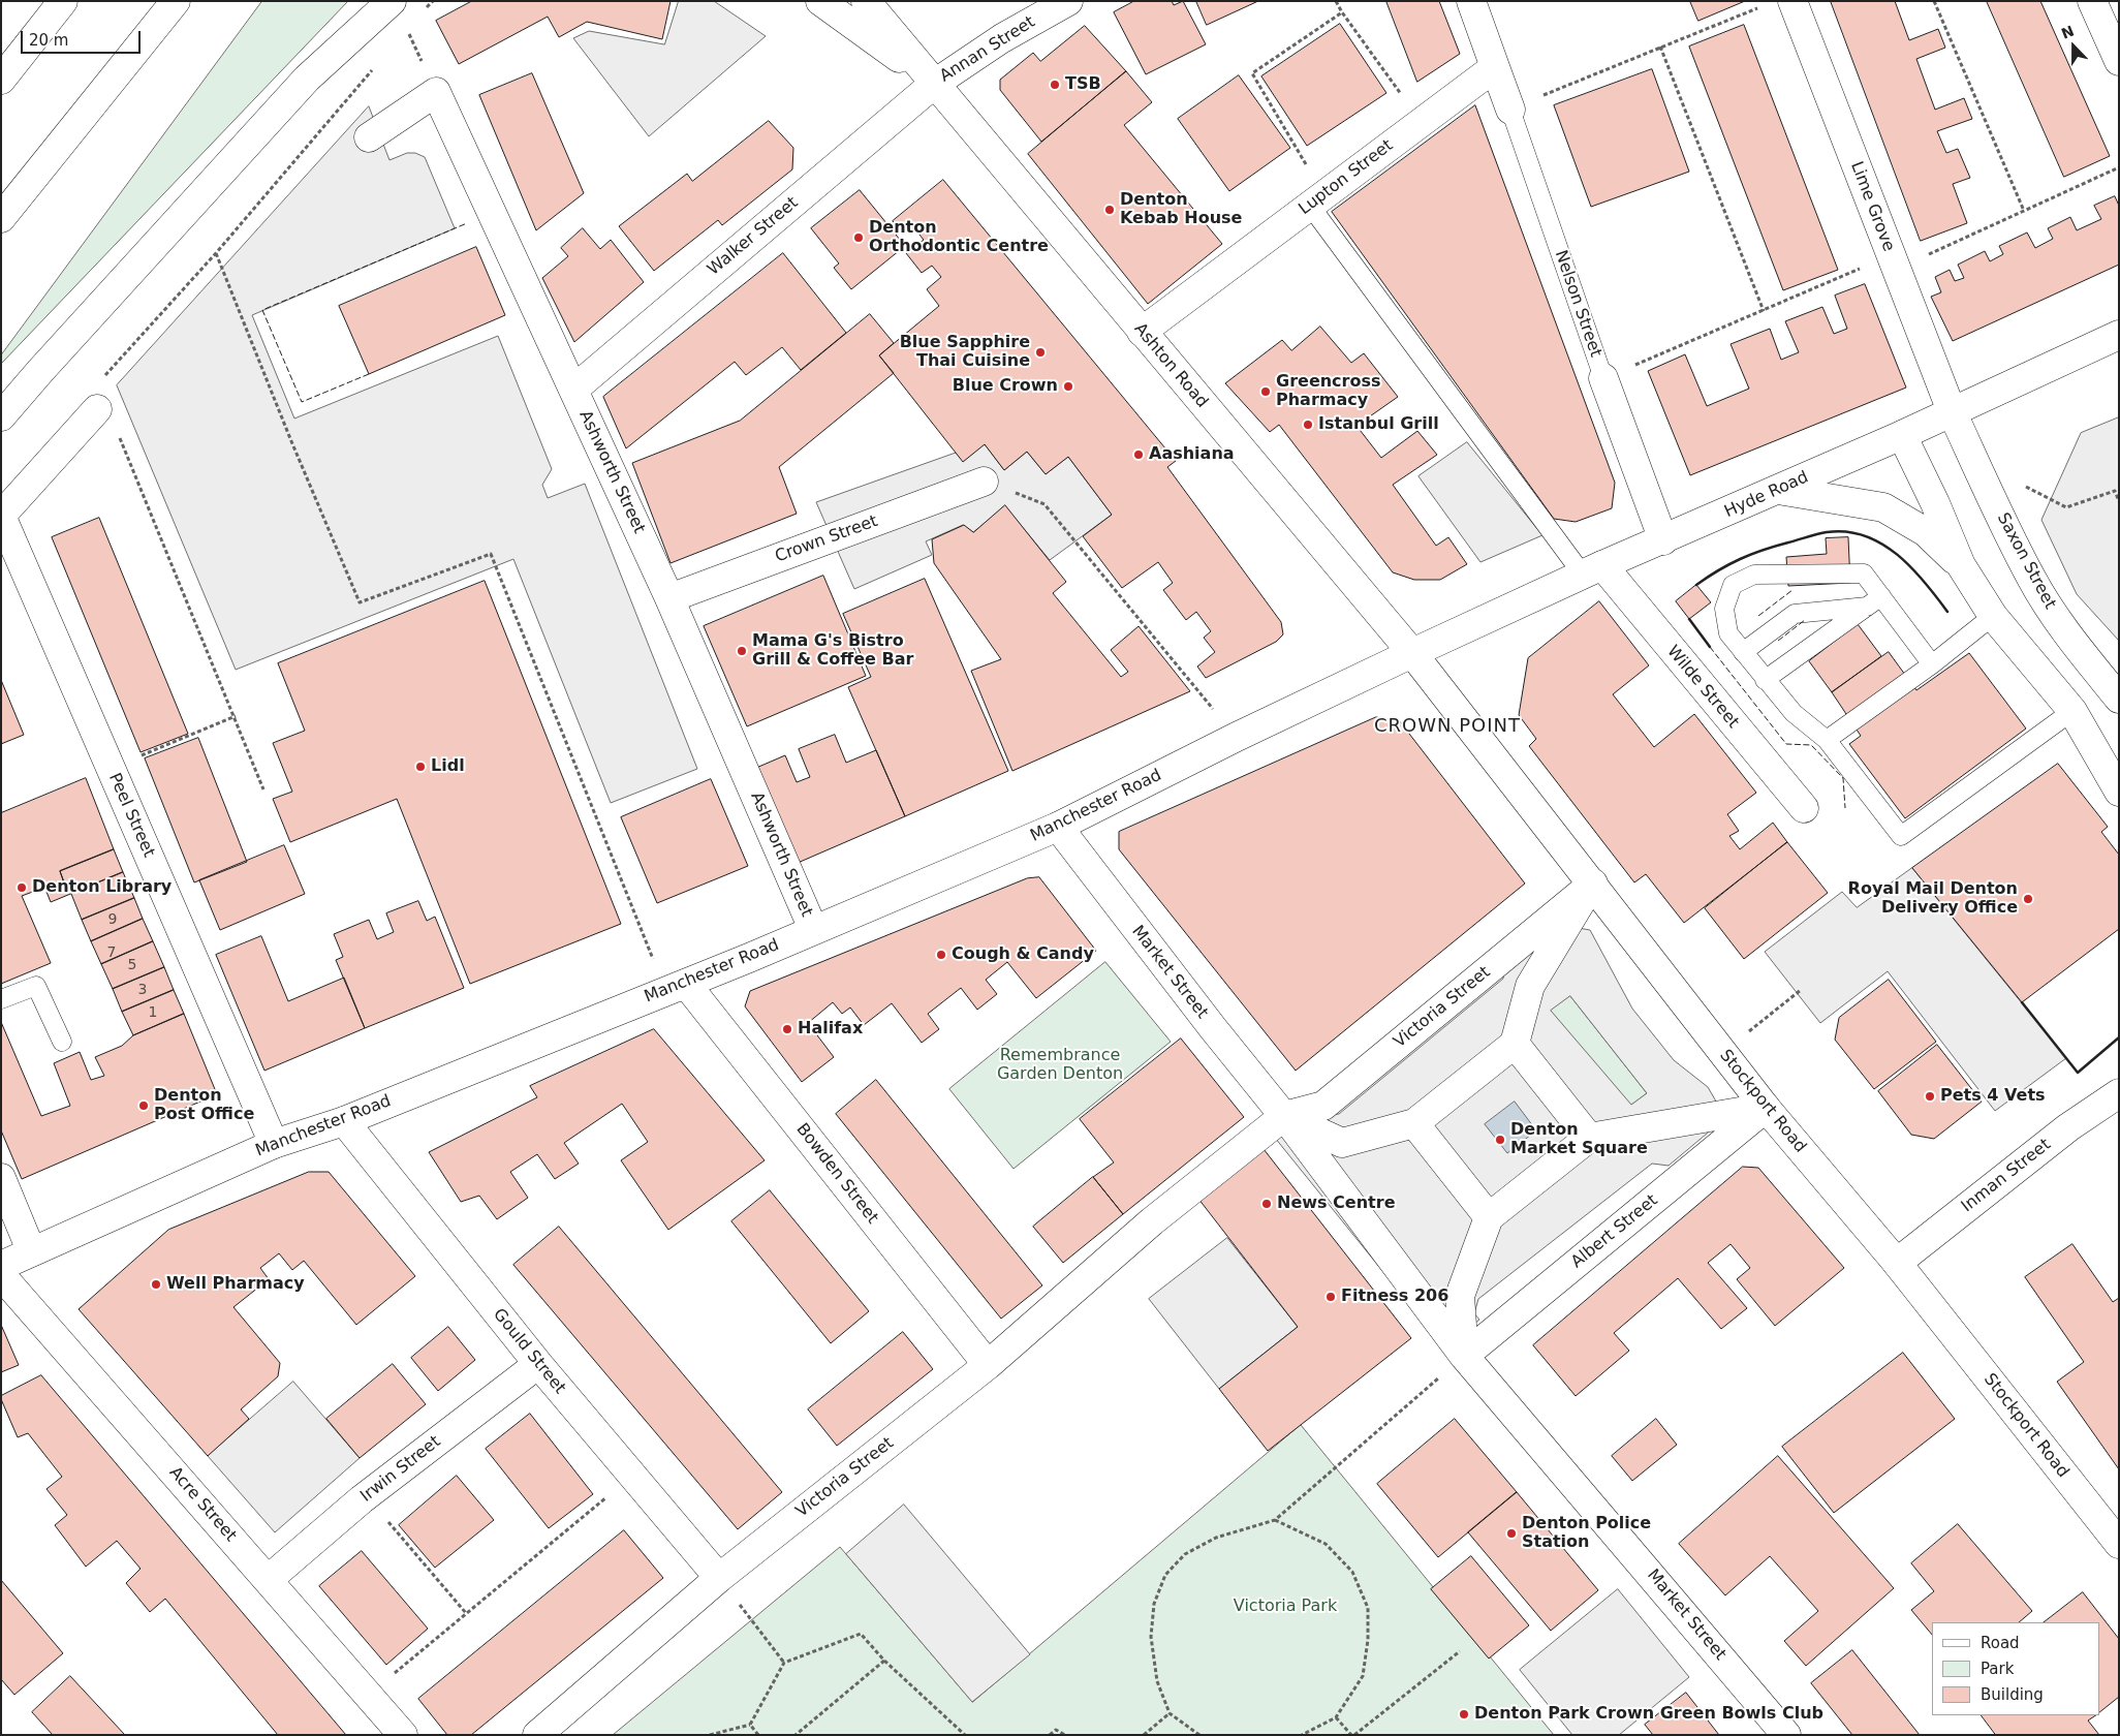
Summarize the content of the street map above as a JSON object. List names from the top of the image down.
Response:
{
  "streets": {
    "main road": [
      "Annan Street",
      "Lupton Street",
      "Lime Grove",
      "Walker Street",
      "Nelson Street",
      "Ashton Road",
      "Ashworth Street",
      "Hyde Road",
      "Crown Street",
      "Saxon Street",
      "Wilde Street",
      "Manchester Road",
      "Peel Street",
      "Market Street",
      "Victoria Street",
      "Stockport Road",
      "Bowden Street",
      "Inman Street",
      "Albert Street",
      "Gould Street",
      "Irwin Street",
      "Acre Street"
    ]
  },
  "crossings": [
    ["Annan Street", "Walker Street"],
    ["Annan Street", "Ashton Road"],
    ["Lupton Street", "Nelson Street"],
    ["Lupton Street", "Ashton Road"],
    ["Lime Grove", "Hyde Road"],
    ["Lime Grove", "Saxon Street"],
    ["Walker Street", "Ashton Road"],
    ["Walker Street", "Ashworth Street"],
    ["Nelson Street", "Hyde Road"],
    ["Ashton Road", "Hyde Road"],
    ["Ashton Road", "Manchester Road"],
    ["Ashton Road", "Stockport Road"],
    ["Ashworth Street", "Crown Street"],
    ["Ashworth Street", "Manchester Road"],
    ["Hyde Road", "Saxon Street"],
    ["Hyde Road", "Wilde Street"],
    ["Hyde Road", "Manchester Road"],
    ["Hyde Road", "Stockport Road"],
    ["Manchester Road", "Peel Street"],
    ["Manchester Road", "Market Street"],
    ["Manchester Road", "Stockport Road"],
    ["Manchester Road", "Bowden Street"],
    ["Manchester Road", "Gould Street"],
    ["Market Street", "Victoria Street"],
    ["Market Street", "Albert Street"],
    ["Victoria Street", "Stockport Road"],
    ["Victoria Street", "Bowden Street"],
    ["Victoria Street", "Gould Street"],
    ["Stockport Road", "Inman Street"],
    ["Stockport Road", "Albert Street"],
    ["Gould Street", "Irwin Street"],
    ["Irwin Street", "Acre Street"]
  ],
  "districts": ["CROWN POINT"],
  "parks": ["Remembrance Garden Denton", "Victoria Park"],
  "places": [
    "TSB",
    "Denton Kebab House",
    "Denton Orthodontic Centre",
    "Blue Sapphire Thai Cuisine",
    "Blue Crown",
    "Greencross Pharmacy",
    "Istanbul Grill",
    "Aashiana",
    "Mama G's Bistro Grill & Coffee Bar",
    "Lidl",
    "Denton Library",
    "Royal Mail Denton Delivery Office",
    "Cough & Candy",
    "Halifax",
    "Pets 4 Vets",
    "Denton Post Office",
    "Denton Market Square",
    "News Centre",
    "Well Pharmacy",
    "Fitness 206",
    "Denton Police Station",
    "Denton Park Crown Green Bowls Club"
  ],
  "house_numbers": [
    "9",
    "7",
    "5",
    "3",
    "1"
  ],
  "legend": ["Road", "Park", "Building"],
  "scale_bar": "20 m",
  "north": "top"
}
